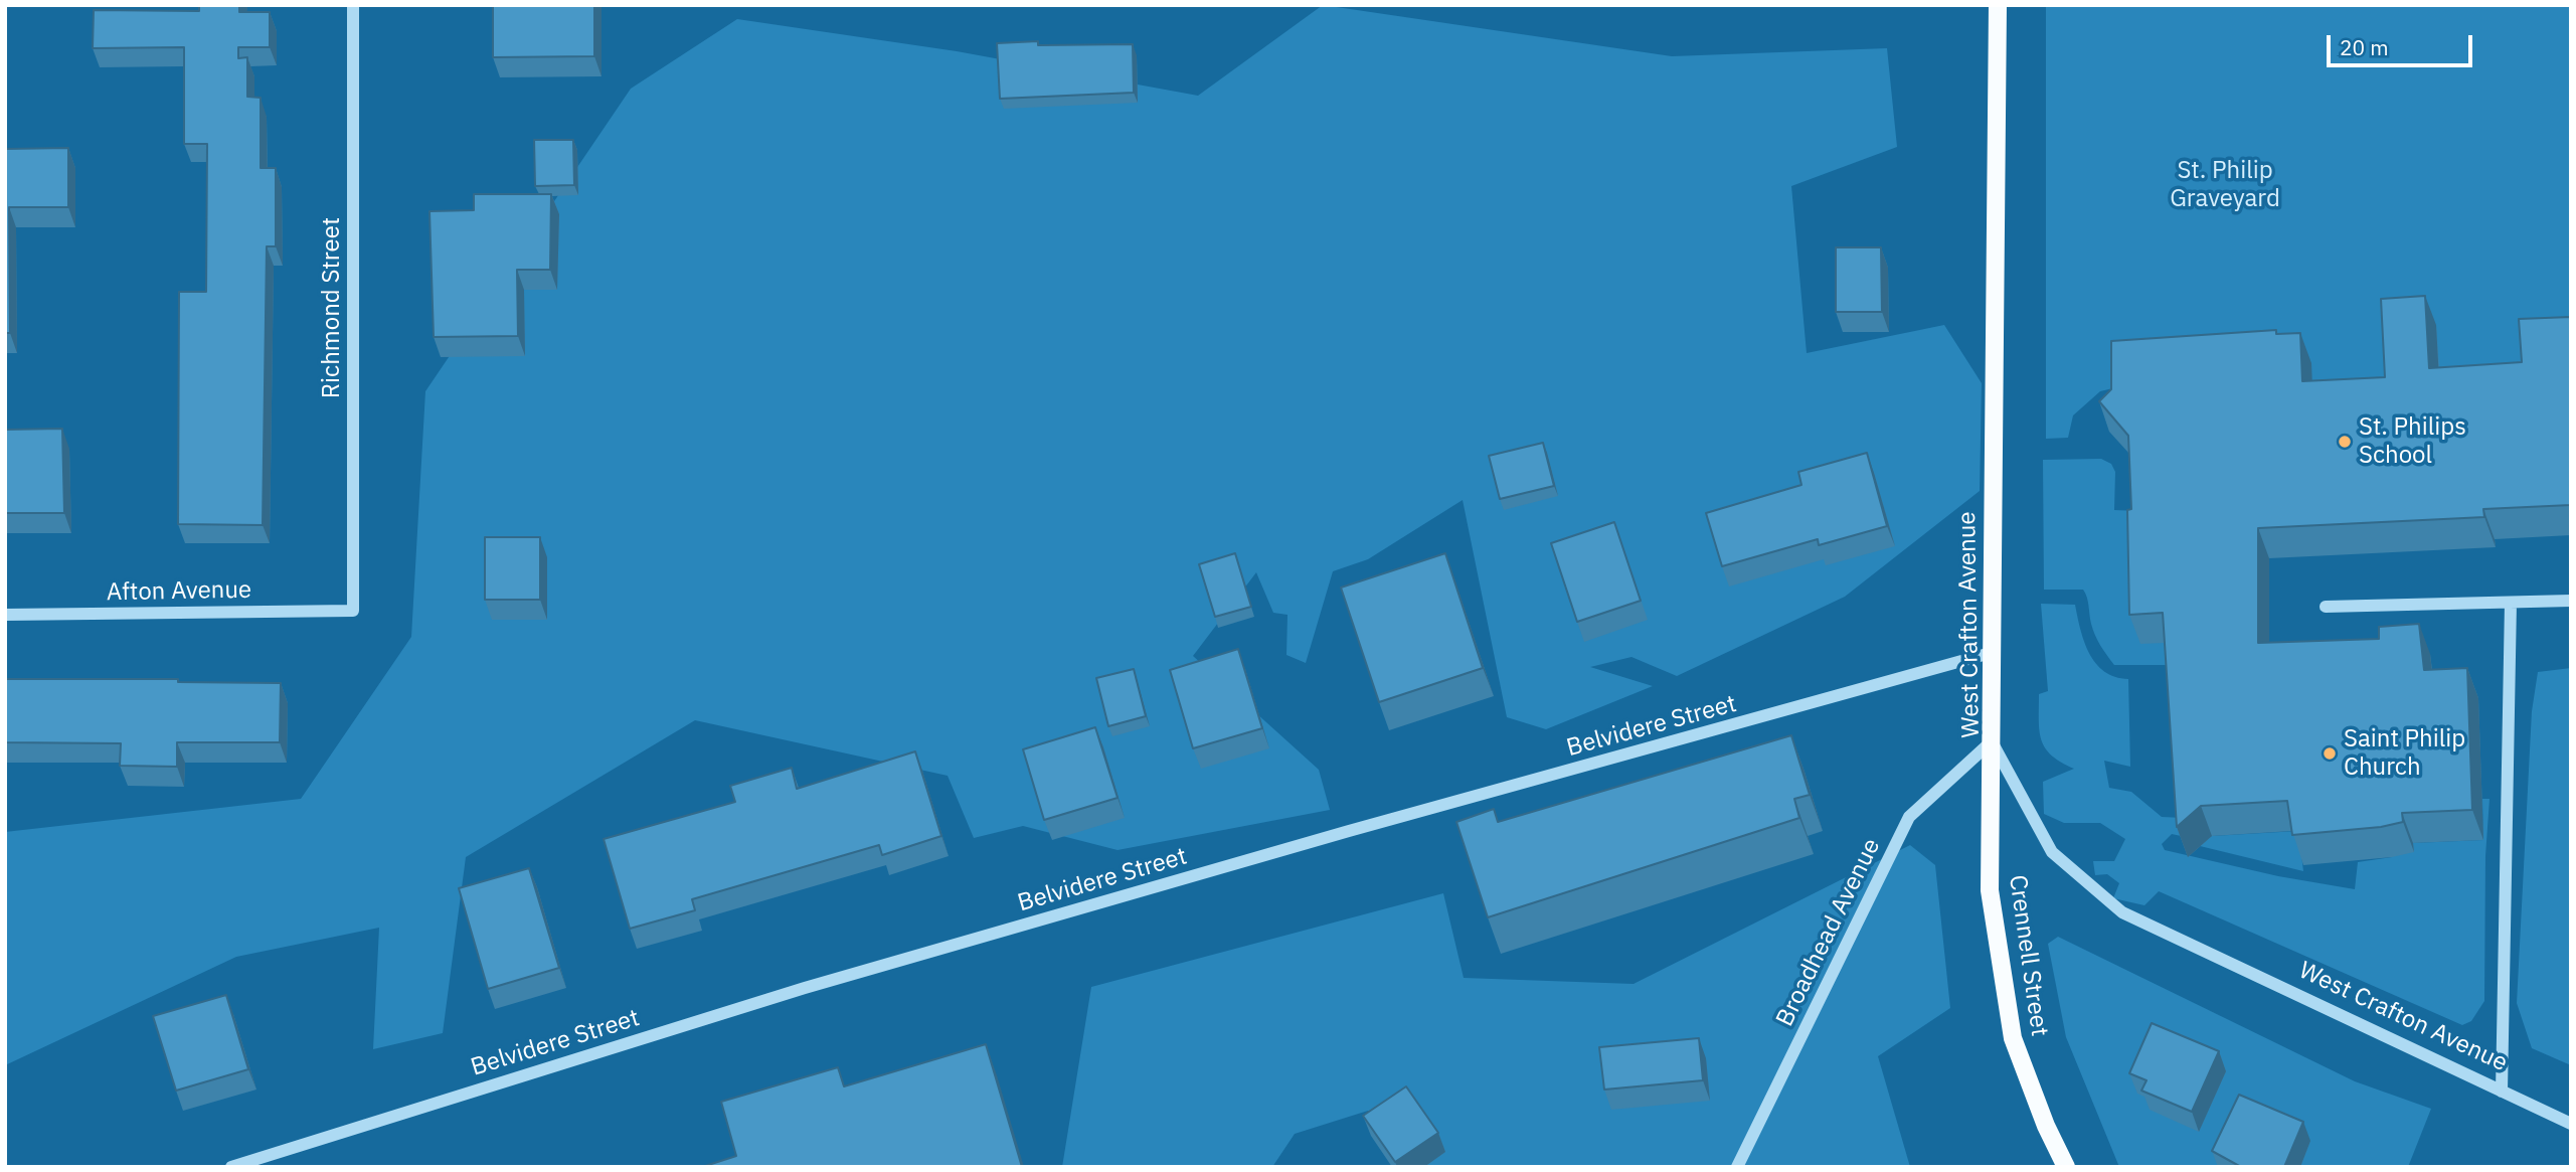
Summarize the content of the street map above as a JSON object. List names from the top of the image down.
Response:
{
  "streets": {
    "main road": ["West Crafton Avenue", "Crennell Street"],
    "street": [
      "Richmond Street",
      "Afton Avenue",
      "Belvidere Street",
      "Broadhead Avenue"
    ]
  },
  "crossings": [
    ["Richmond Street", "Afton Avenue"],
    ["West Crafton Avenue", "Belvidere Street"],
    ["West Crafton Avenue", "Broadhead Avenue"],
    ["West Crafton Avenue", "Crennell Street"],
    ["Broadhead Avenue", "Crennell Street"]
  ],
  "parks": ["St. Philip Graveyard"],
  "places": ["St. Philips School", "Saint Philip Church"],
  "scale_bar": "20 m"
}
